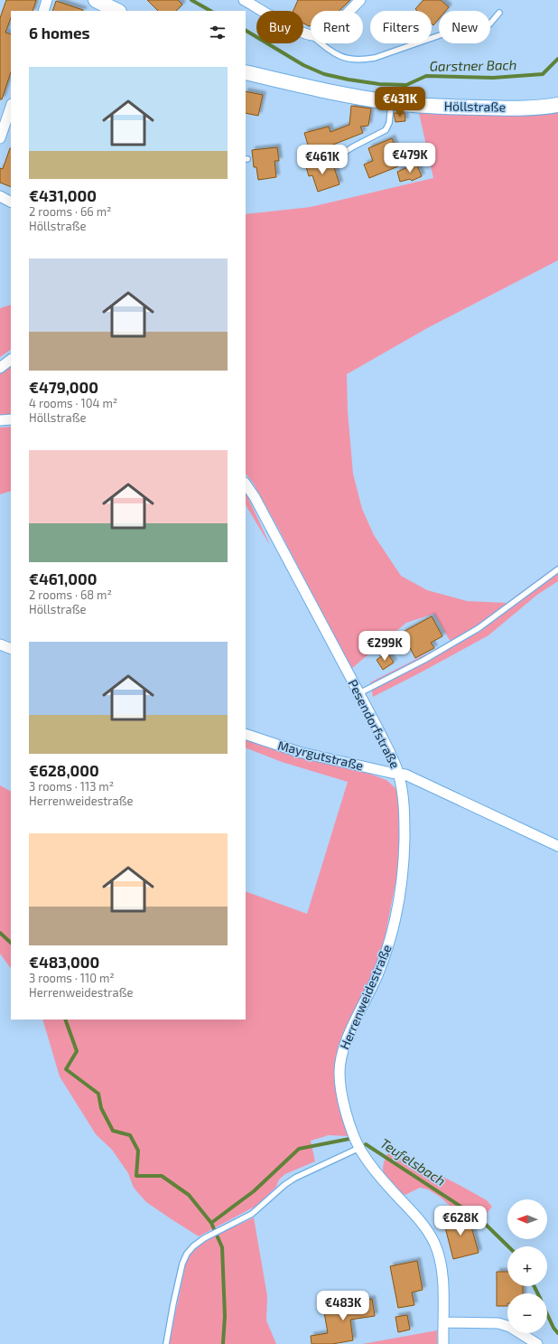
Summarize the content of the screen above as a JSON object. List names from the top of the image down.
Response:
{
  "streets": {
    "street": [
      "Höllstraße",
      "Pesendorfstraße",
      "Mayrgutstraße",
      "Herrenweidestraße"
    ]
  },
  "crossings": [
    ["Pesendorfstraße", "Mayrgutstraße"],
    ["Pesendorfstraße", "Herrenweidestraße"],
    ["Mayrgutstraße", "Herrenweidestraße"]
  ],
  "water": ["Garstner Bach", "Teufelsbach"],
  "north": "left",
  "page": {
    "chip": [
      "Buy",
      "Rent",
      "Filters",
      "New"
    ],
    "heading": "6 homes",
    "list": [
      {
        "name": "€431,000",
        "note": "2 rooms · 66 m² · Höllstraße"
      },
      {
        "name": "€479,000",
        "note": "4 rooms · 104 m² · Höllstraße"
      },
      {
        "name": "€461,000",
        "note": "2 rooms · 68 m² · Höllstraße"
      },
      {
        "name": "€628,000",
        "note": "3 rooms · 113 m² · Herrenweidestraße"
      },
      {
        "name": "€483,000",
        "note": "3 rooms · 110 m² · Herrenweidestraße"
      }
    ],
    "price": [
      "€431K",
      "€479K",
      "€461K",
      "€299K",
      "€628K",
      "€483K"
    ],
    "map_buttons": ["+", "−"]
  }
}
